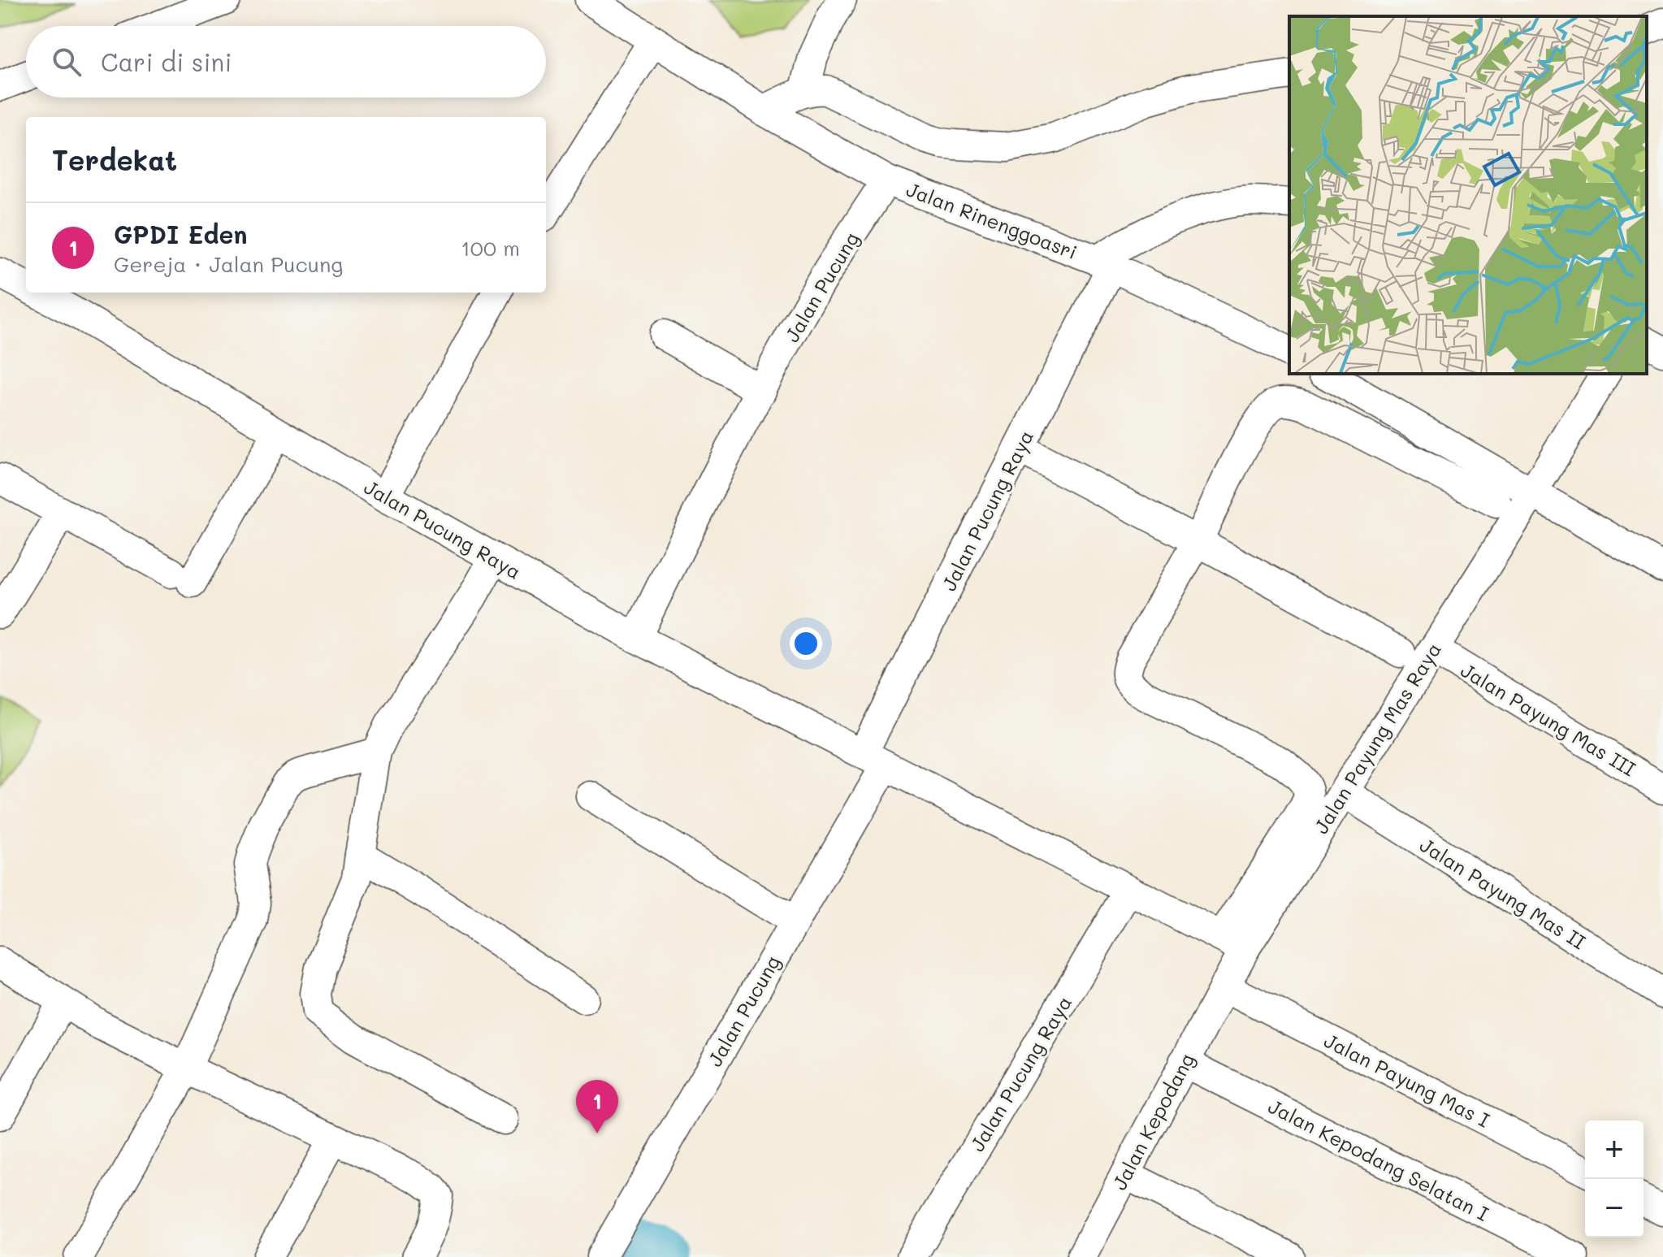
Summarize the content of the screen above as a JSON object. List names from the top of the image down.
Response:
{
  "streets": {
    "street": [
      "Jalan Rinenggoasri",
      "Jalan Pucung",
      "Jalan Pucung Raya",
      "Jalan Payung Mas III",
      "Jalan Payung Mas Raya",
      "Jalan Payung Mas II",
      "Jalan Payung Mas I",
      "Jalan Kepodang",
      "Jalan Kepodang Selatan I"
    ]
  },
  "crossings": [
    ["Jalan Rinenggoasri", "Jalan Pucung"],
    ["Jalan Rinenggoasri", "Jalan Pucung Raya"],
    ["Jalan Pucung", "Jalan Pucung Raya"],
    ["Jalan Pucung Raya", "Jalan Payung Mas Raya"],
    ["Jalan Payung Mas III", "Jalan Payung Mas Raya"],
    ["Jalan Payung Mas Raya", "Jalan Payung Mas II"],
    ["Jalan Payung Mas Raya", "Jalan Payung Mas I"],
    ["Jalan Payung Mas Raya", "Jalan Kepodang"],
    ["Jalan Payung Mas I", "Jalan Kepodang"],
    ["Jalan Kepodang", "Jalan Kepodang Selatan I"]
  ],
  "page": {
    "search": "Cari di sini",
    "heading": "Terdekat",
    "list": [
      {
        "mark": "1",
        "name": "GPDI Eden",
        "note": "Gereja · Jalan Pucung",
        "value": "100 m"
      }
    ],
    "pins": "1",
    "map_buttons": ["+", "−"]
  }
}
